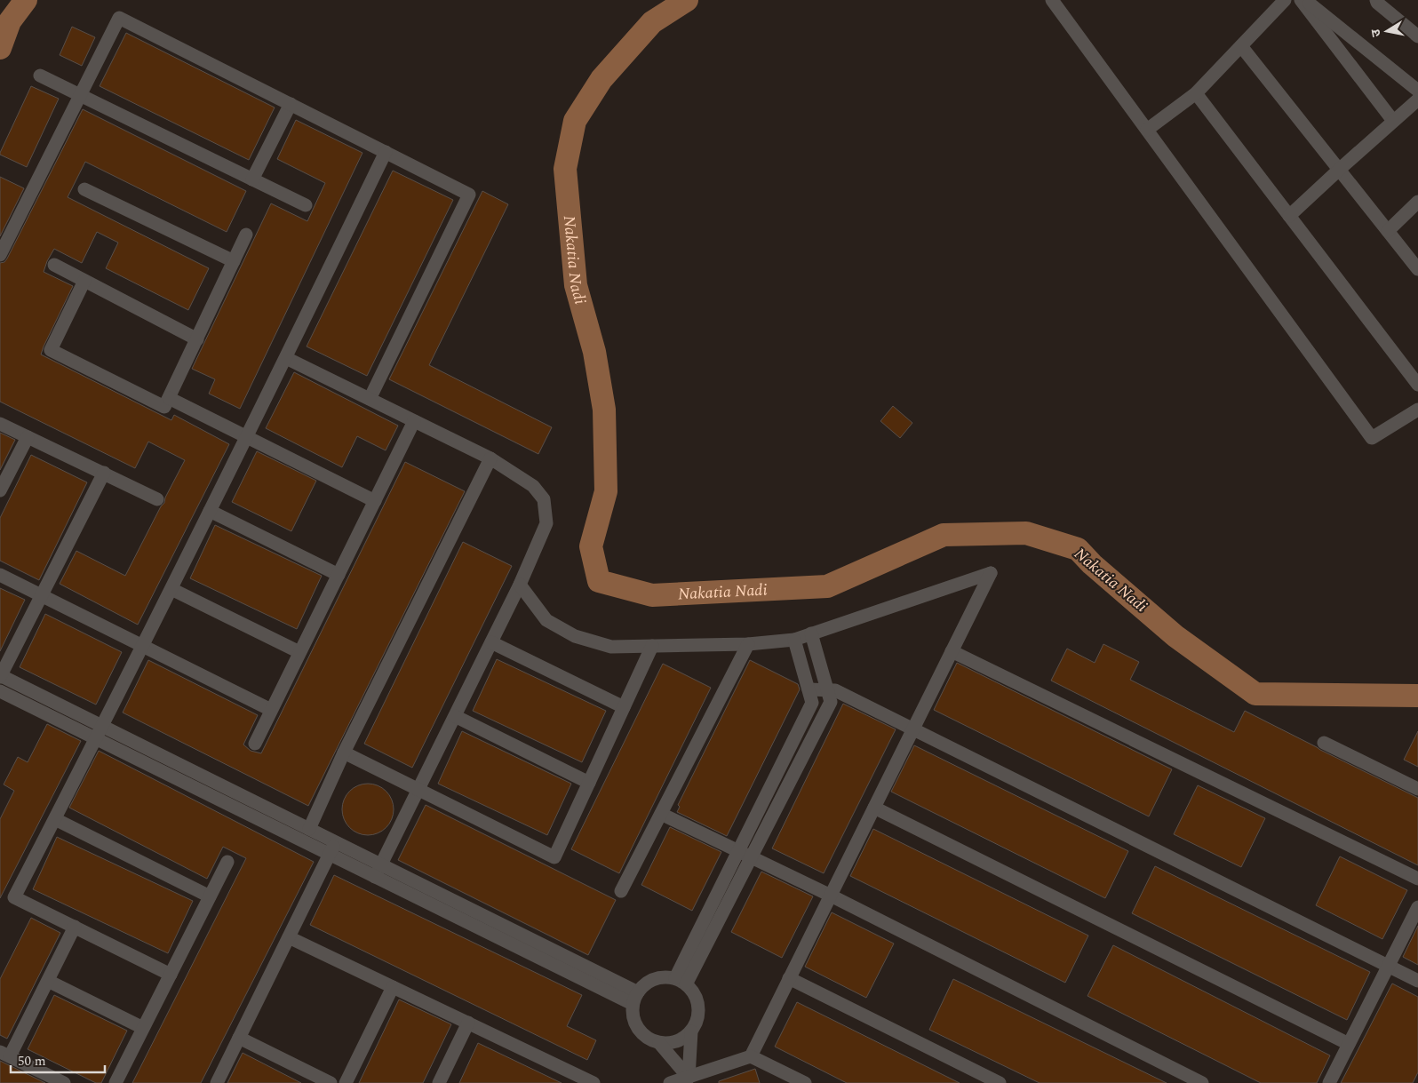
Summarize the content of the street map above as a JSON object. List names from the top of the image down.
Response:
{
  "water": ["Nakatia Nadi"],
  "scale_bar": "50 m",
  "north": "left"
}
